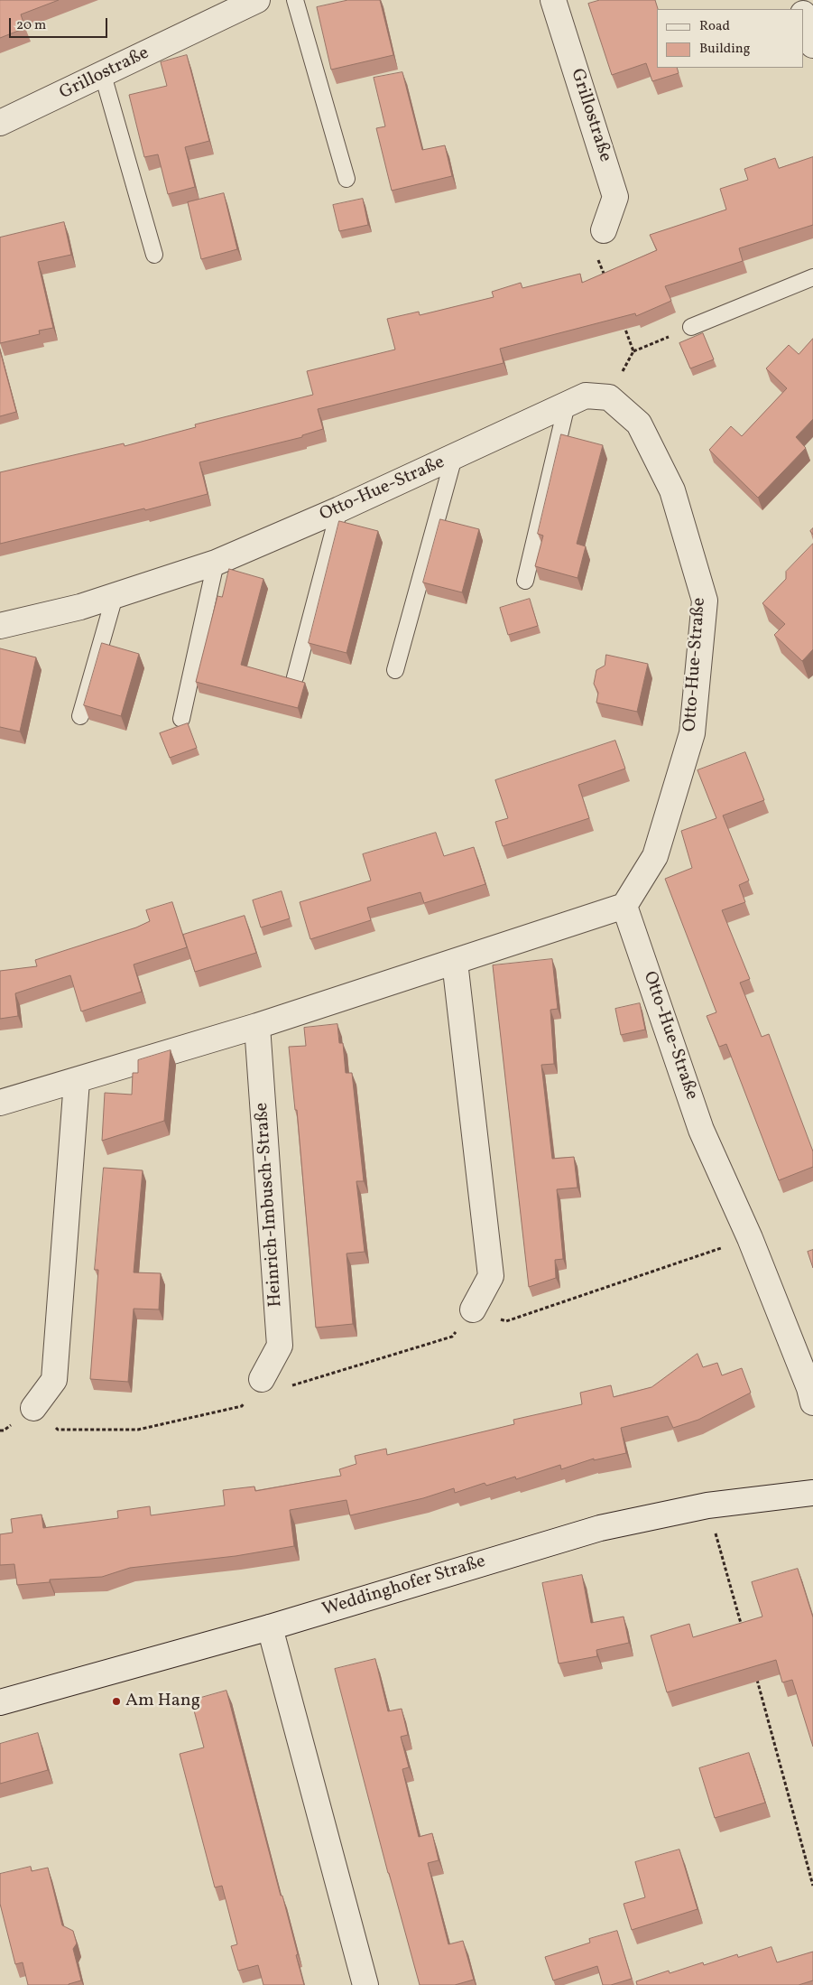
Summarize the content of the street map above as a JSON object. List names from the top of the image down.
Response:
{
  "streets": {
    "street": [
      "Grillostraße",
      "Otto-Hue-Straße",
      "Heinrich-Imbusch-Straße",
      "Weddinghofer Straße"
    ]
  },
  "places": ["Am Hang"],
  "legend": ["Road", "Building"],
  "scale_bar": "20 m"
}
